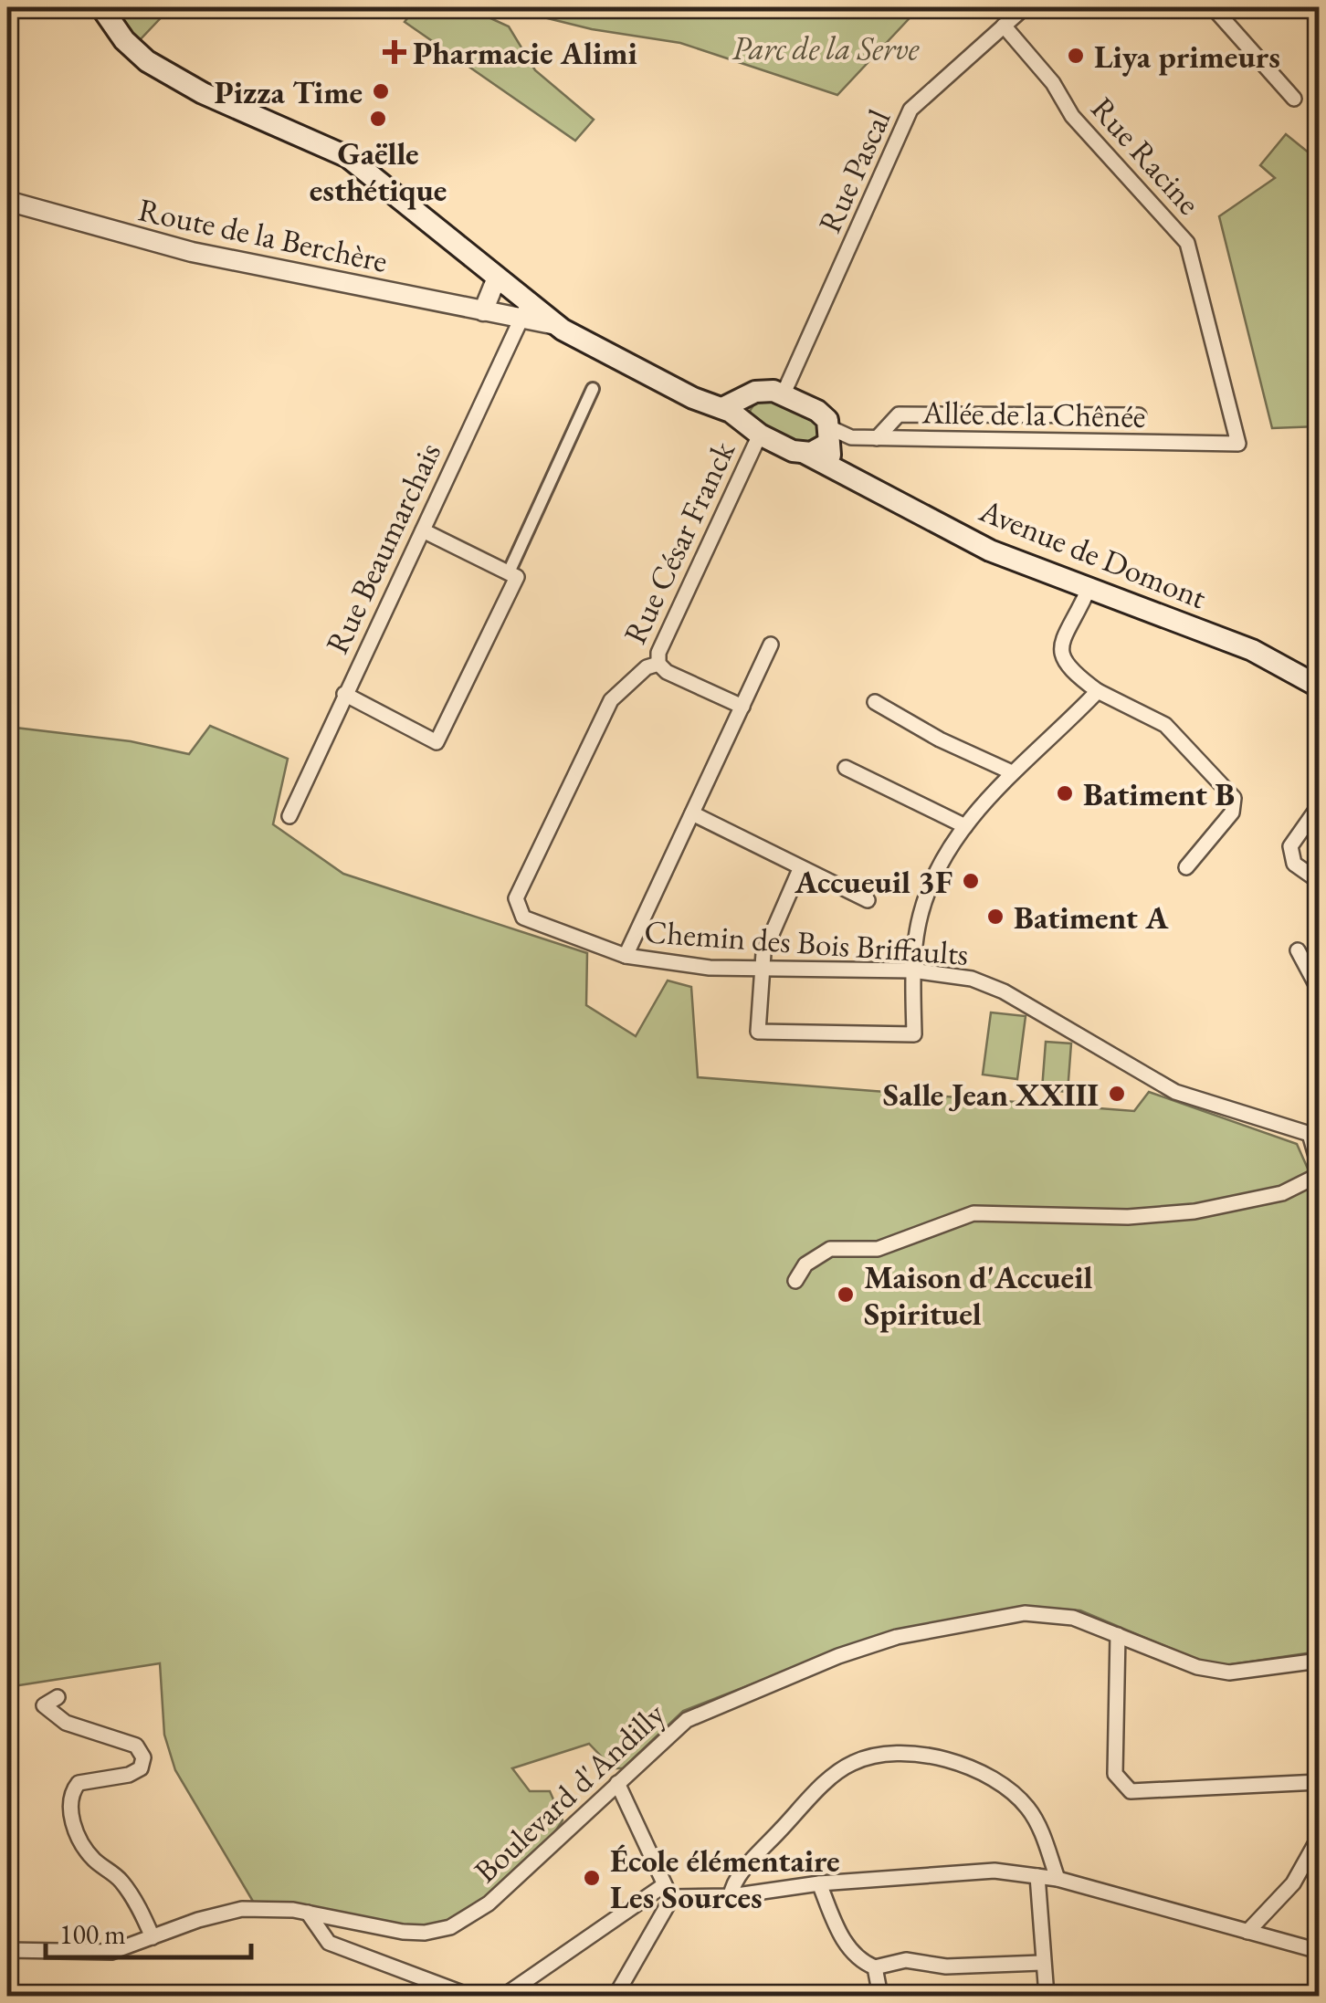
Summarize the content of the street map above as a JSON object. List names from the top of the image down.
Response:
{
  "streets": {
    "main road": ["Avenue de Domont"],
    "street": [
      "Rue Racine",
      "Rue Pascal",
      "Route de la Berchère",
      "Allée de la Chênée",
      "Rue César Franck",
      "Rue Beaumarchais",
      "Chemin des Bois Briffaults",
      "Boulevard d'Andilly"
    ]
  },
  "crossings": [
    ["Rue Racine", "Rue Pascal"],
    ["Rue Racine", "Allée de la Chênée"],
    ["Route de la Berchère", "Rue Beaumarchais"],
    ["Route de la Berchère", "Avenue de Domont"],
    ["Rue César Franck", "Avenue de Domont"],
    ["Rue César Franck", "Chemin des Bois Briffaults"],
    ["Rue Beaumarchais", "Avenue de Domont"]
  ],
  "parks": ["Parc de la Serve"],
  "places": {
    "health": ["Pharmacie Alimi"],
    "other": [
      "Liya primeurs",
      "Pizza Time",
      "Gaëlle esthétique",
      "Batiment B",
      "Accueuil 3F",
      "Batiment A",
      "Salle Jean XXIII",
      "Maison d'Accueil Spirituel",
      "École élémentaire Les Sources"
    ]
  },
  "scale_bar": "100 m"
}
